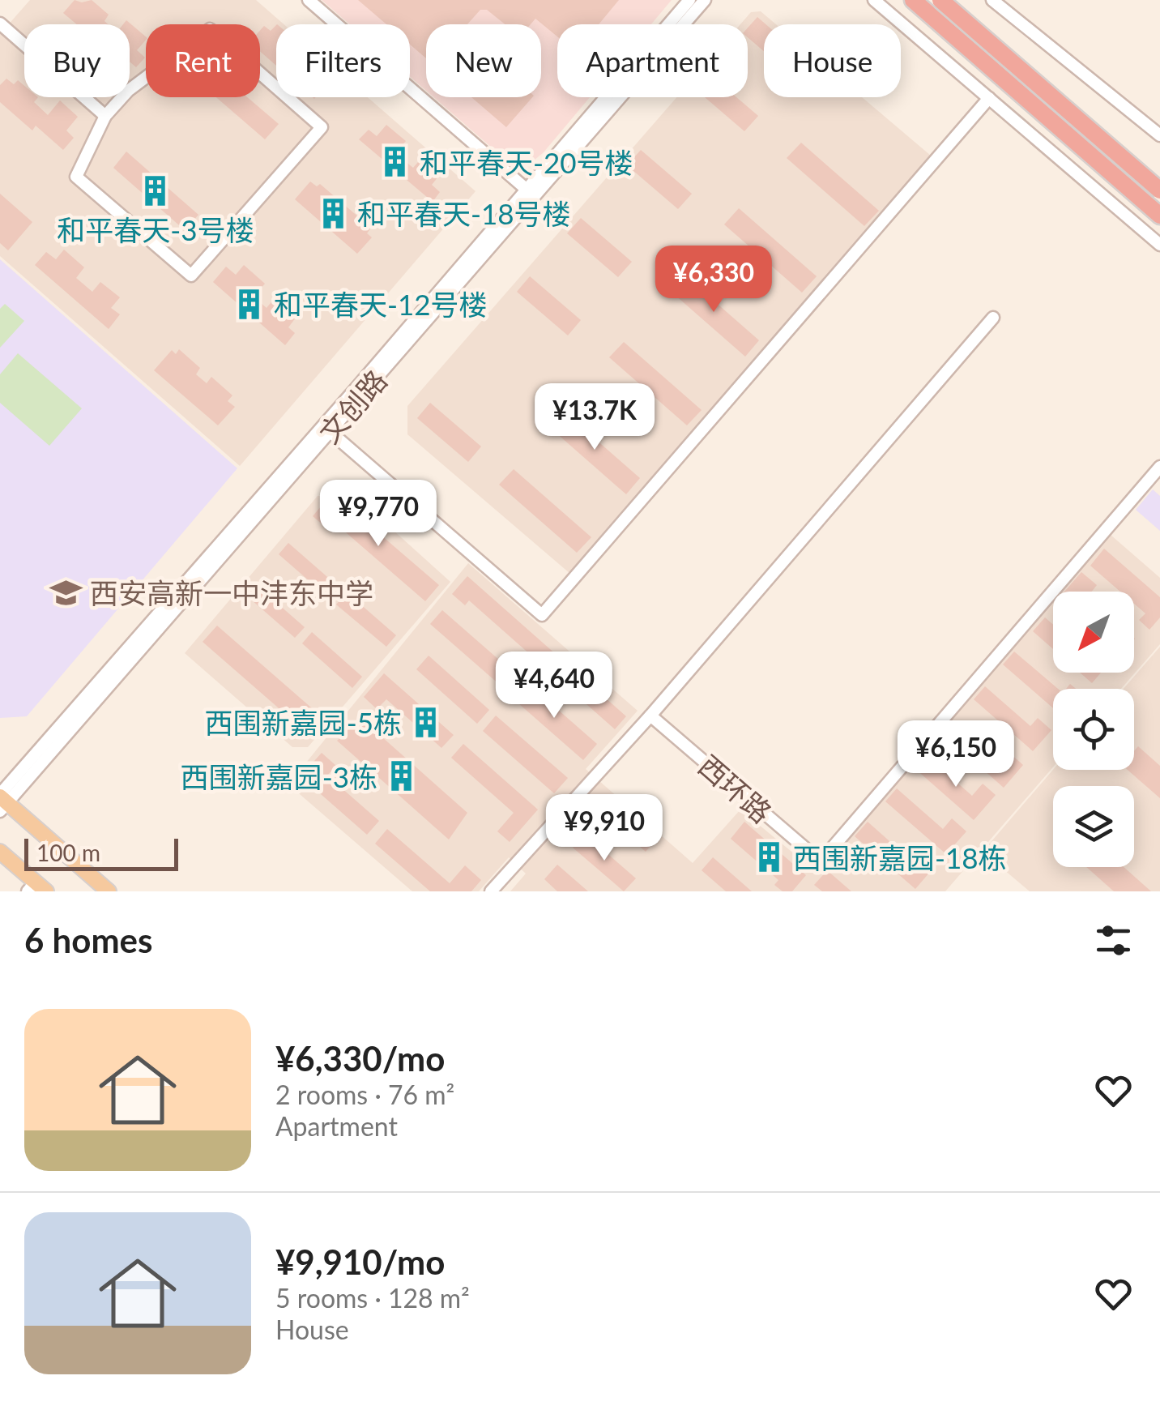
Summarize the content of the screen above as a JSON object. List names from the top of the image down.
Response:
{
  "streets": {
    "street": ["文创路", "西环路"]
  },
  "places": {
    "building": [
      "和平春天-20号楼",
      "和平春天-3号楼",
      "和平春天-18号楼",
      "和平春天-12号楼",
      "西围新嘉园-5栋",
      "西围新嘉园-3栋",
      "西围新嘉园-18栋"
    ],
    "school or university": ["西安高新一中沣东中学"]
  },
  "scale_bar": "100 m",
  "north": "bottom left",
  "page": {
    "chip": [
      "Buy",
      "Rent",
      "Filters",
      "New",
      "Apartment",
      "House"
    ],
    "price": [
      "¥6,330",
      "¥13.7K",
      "¥9,770",
      "¥4,640",
      "¥6,150",
      "¥9,910"
    ],
    "scale": "100 m",
    "heading": "6 homes",
    "list": [
      {
        "name": "¥6,330/mo",
        "note": "2 rooms · 76 m² · Apartment"
      },
      {
        "name": "¥9,910/mo",
        "note": "5 rooms · 128 m² · House"
      }
    ]
  }
}
